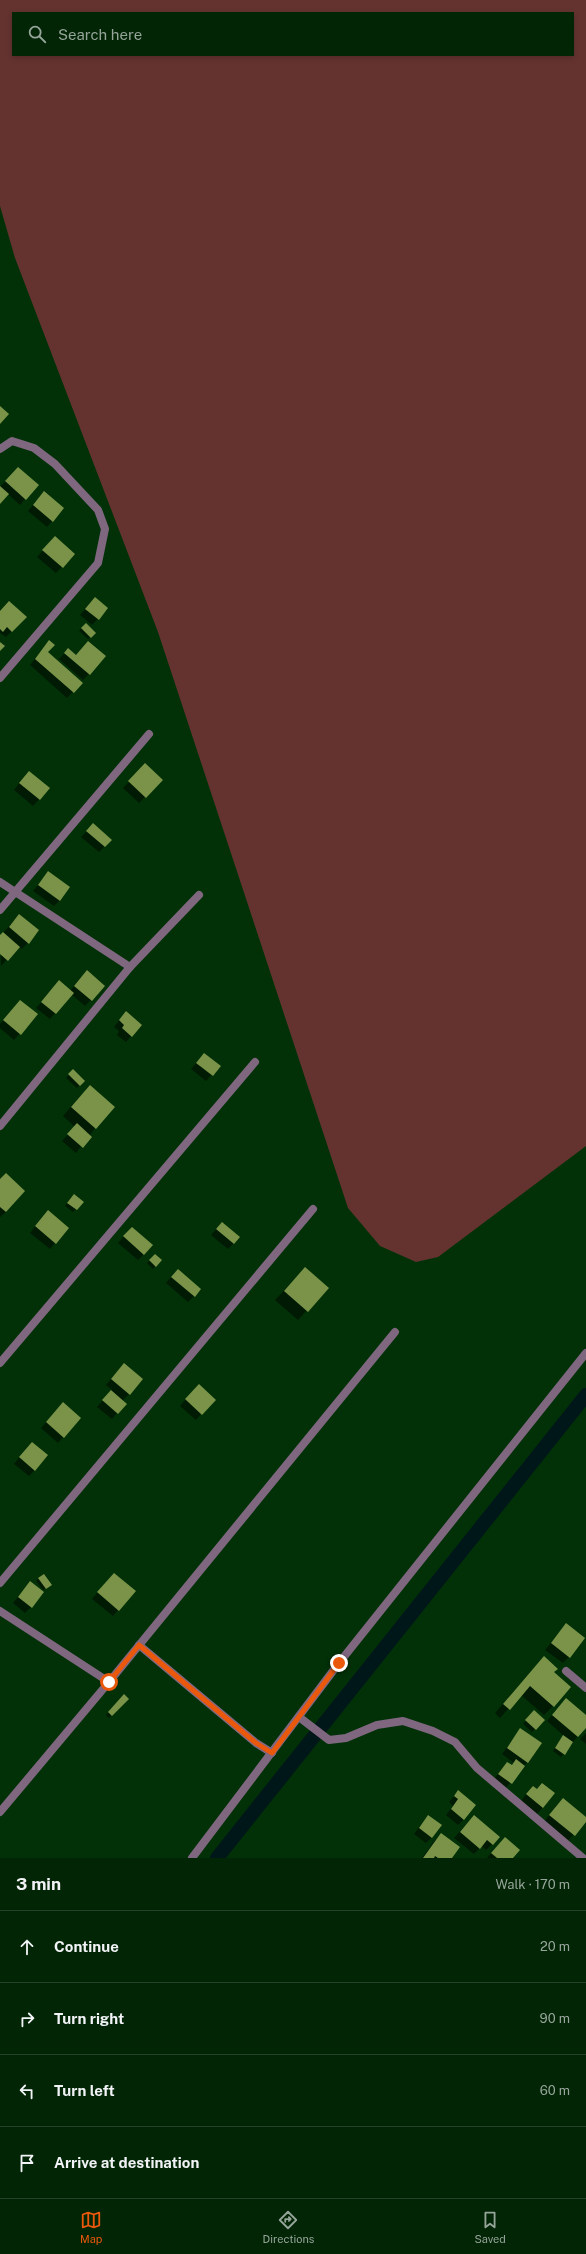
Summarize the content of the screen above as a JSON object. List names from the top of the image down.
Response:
{
  "page": {
    "search": "Search here",
    "heading": ["3 min", "Walk · 170 m"],
    "list": [
      ["Continue", "20 m"],
      ["Turn right", "90 m"],
      ["Turn left", "60 m"],
      "Arrive at destination"
    ],
    "nav": ["Map", "Directions", "Saved"]
  }
}
